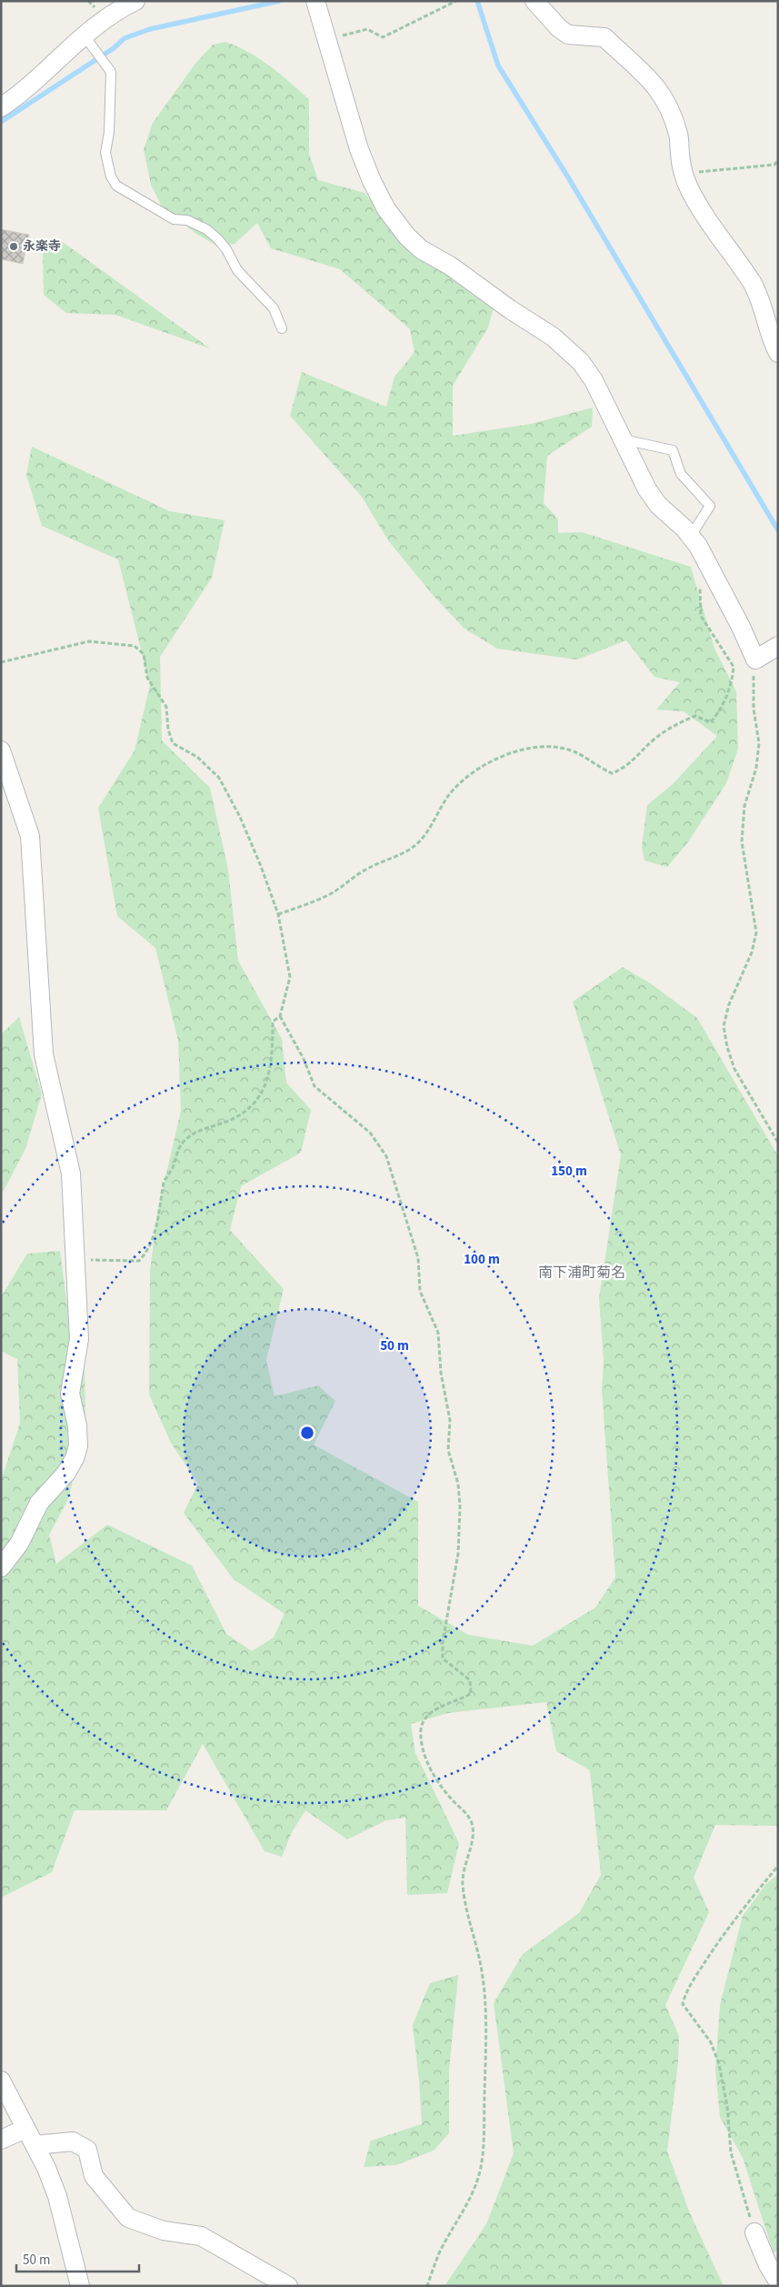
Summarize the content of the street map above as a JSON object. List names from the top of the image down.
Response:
{
  "districts": ["南下浦町菊名"],
  "places": ["永楽寺"],
  "scale_bar": "50 m",
  "rings": ["150 m", "100 m", "50 m"]
}
